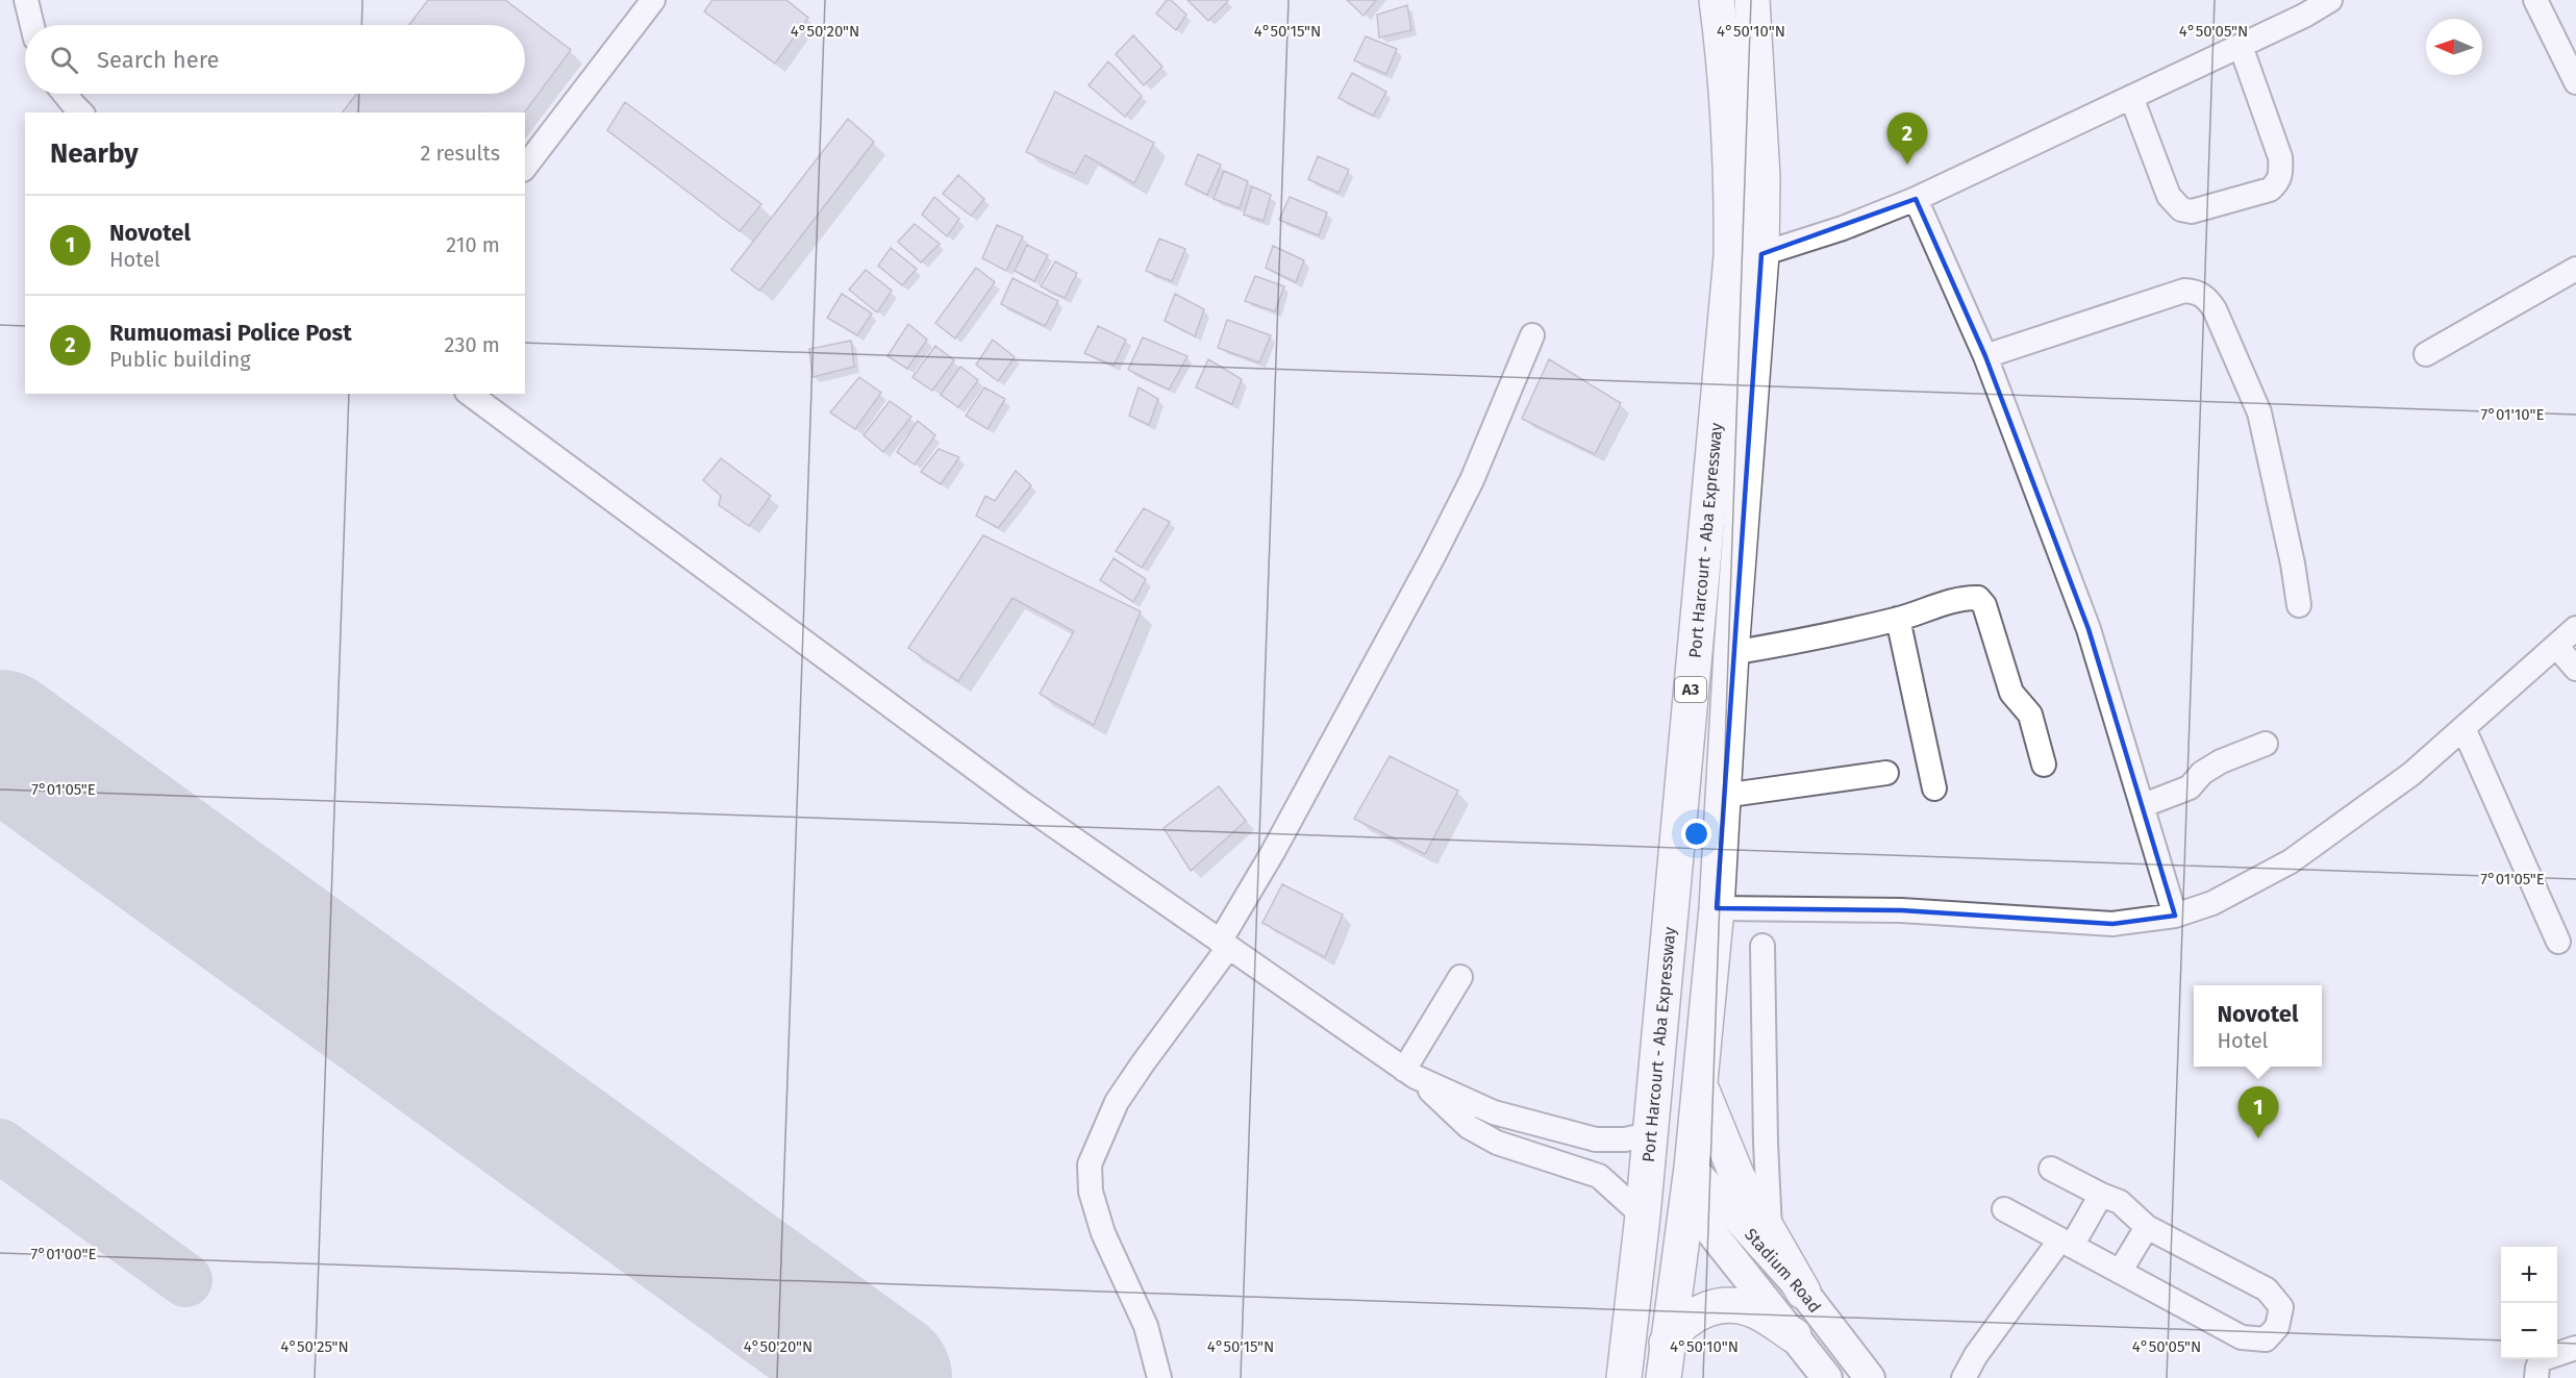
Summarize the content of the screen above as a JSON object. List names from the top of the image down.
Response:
{
  "streets": {
    "highway": ["Port Harcourt - Aba Expressway", "A3"],
    "main road": ["Stadium Road"]
  },
  "crossings": [
    ["Port Harcourt - Aba Expressway", "Stadium Road"]
  ],
  "north": "left",
  "page": {
    "search": "Search here",
    "pins": ["2", "1"],
    "heading": ["Nearby", "2 results"],
    "list": [
      {
        "mark": "1",
        "name": "Novotel",
        "note": "Hotel",
        "value": "210 m"
      },
      {
        "mark": "2",
        "name": "Rumuomasi Police Post",
        "note": "Public building",
        "value": "230 m"
      }
    ],
    "popup": ["Novotel", "Hotel"],
    "map_buttons": ["+", "−"]
  },
  "coordinates": [
    "4°50'20\"N",
    "4°50'15\"N",
    "4°50'10\"N",
    "4°50'05\"N",
    "7°01'10\"E",
    "7°01'05\"E",
    "7°01'00\"E",
    "4°50'25\"N"
  ]
}
